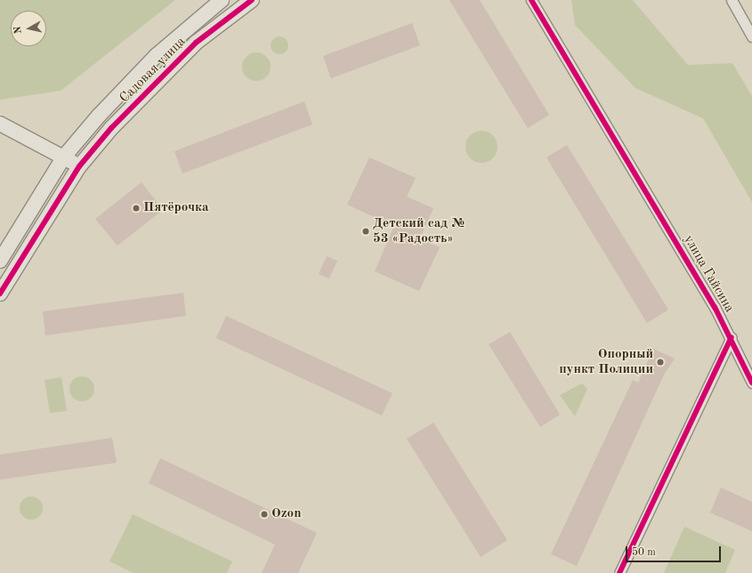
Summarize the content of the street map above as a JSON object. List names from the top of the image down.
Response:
{
  "streets": {
    "street": ["Садовая улица", "улица Гайсина"]
  },
  "places": [
    "Пятёрочка",
    "Детский сад № 53 «Радость»",
    "Опорный пункт Полиции",
    "Ozon"
  ],
  "scale_bar": "50 m",
  "north": "left"
}
